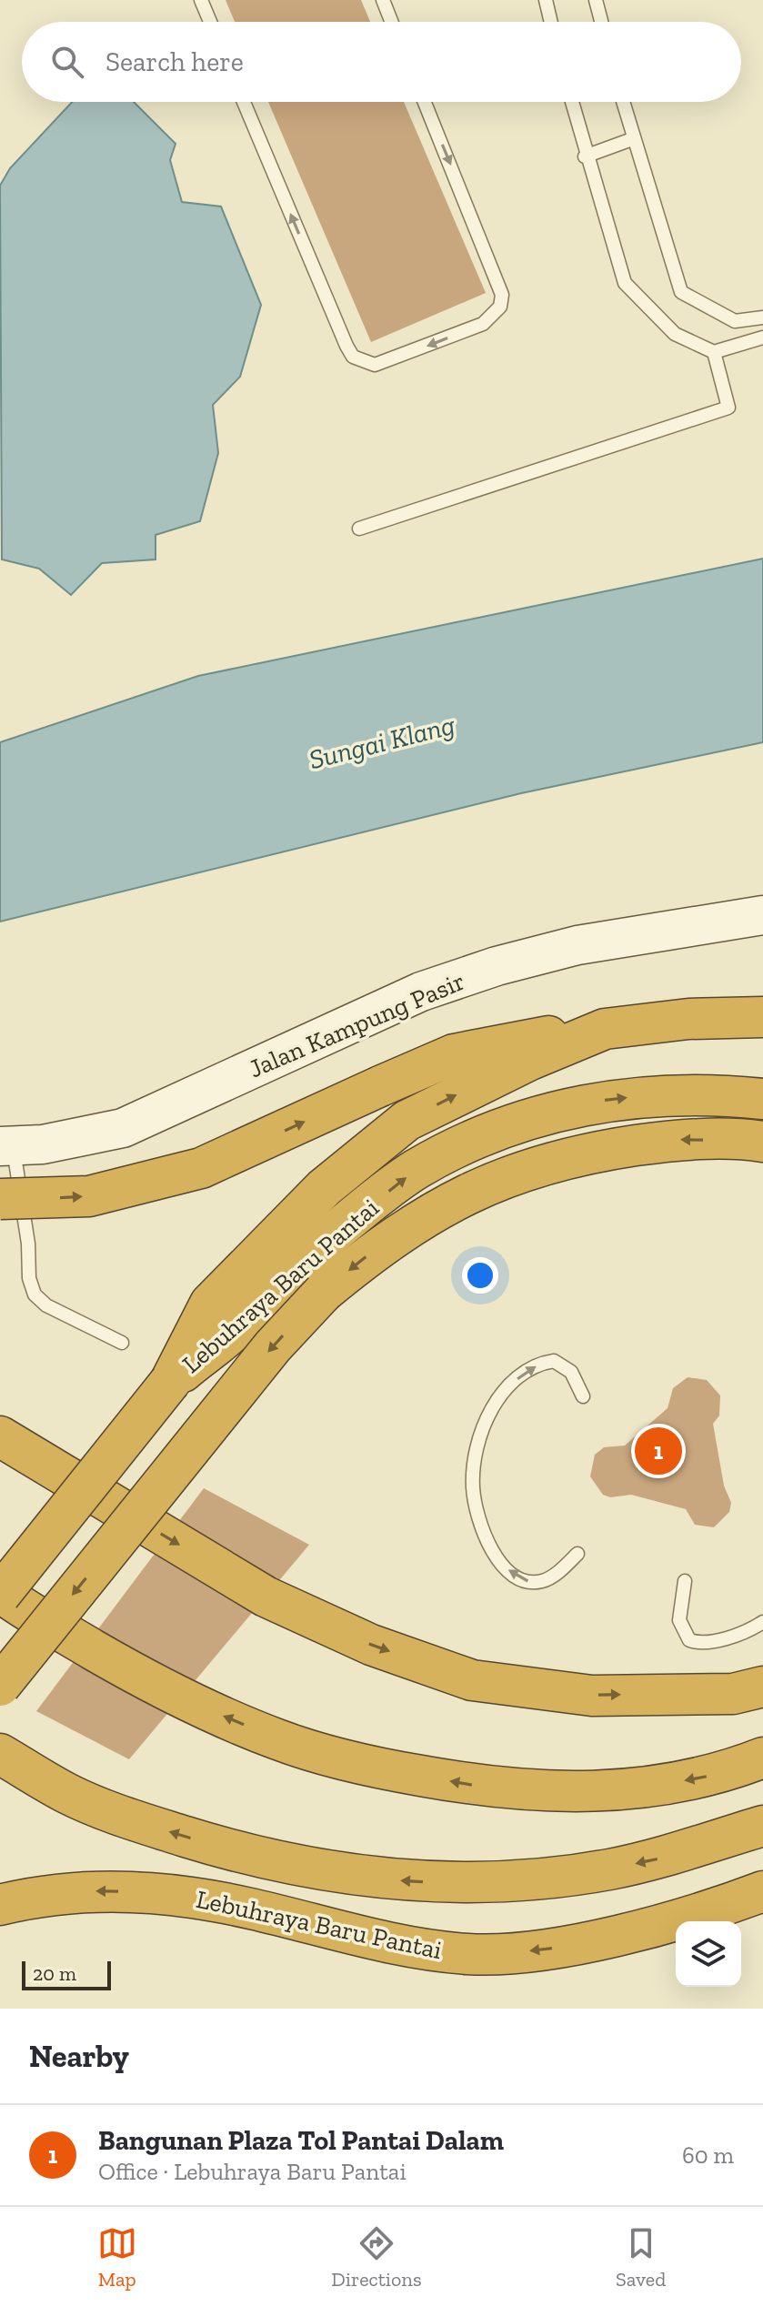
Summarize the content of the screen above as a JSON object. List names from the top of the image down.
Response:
{
  "streets": {
    "highway": ["Lebuhraya Baru Pantai"],
    "street": ["Jalan Kampung Pasir"]
  },
  "water": ["Sungai Klang"],
  "scale_bar": "20 m",
  "page": {
    "search": "Search here",
    "pins": "1",
    "scale": "20 m",
    "heading": "Nearby",
    "list": [
      {
        "mark": "1",
        "name": "Bangunan Plaza Tol Pantai Dalam",
        "note": "Office · Lebuhraya Baru Pantai",
        "value": "60 m"
      }
    ],
    "nav": ["Map", "Directions", "Saved"]
  }
}
